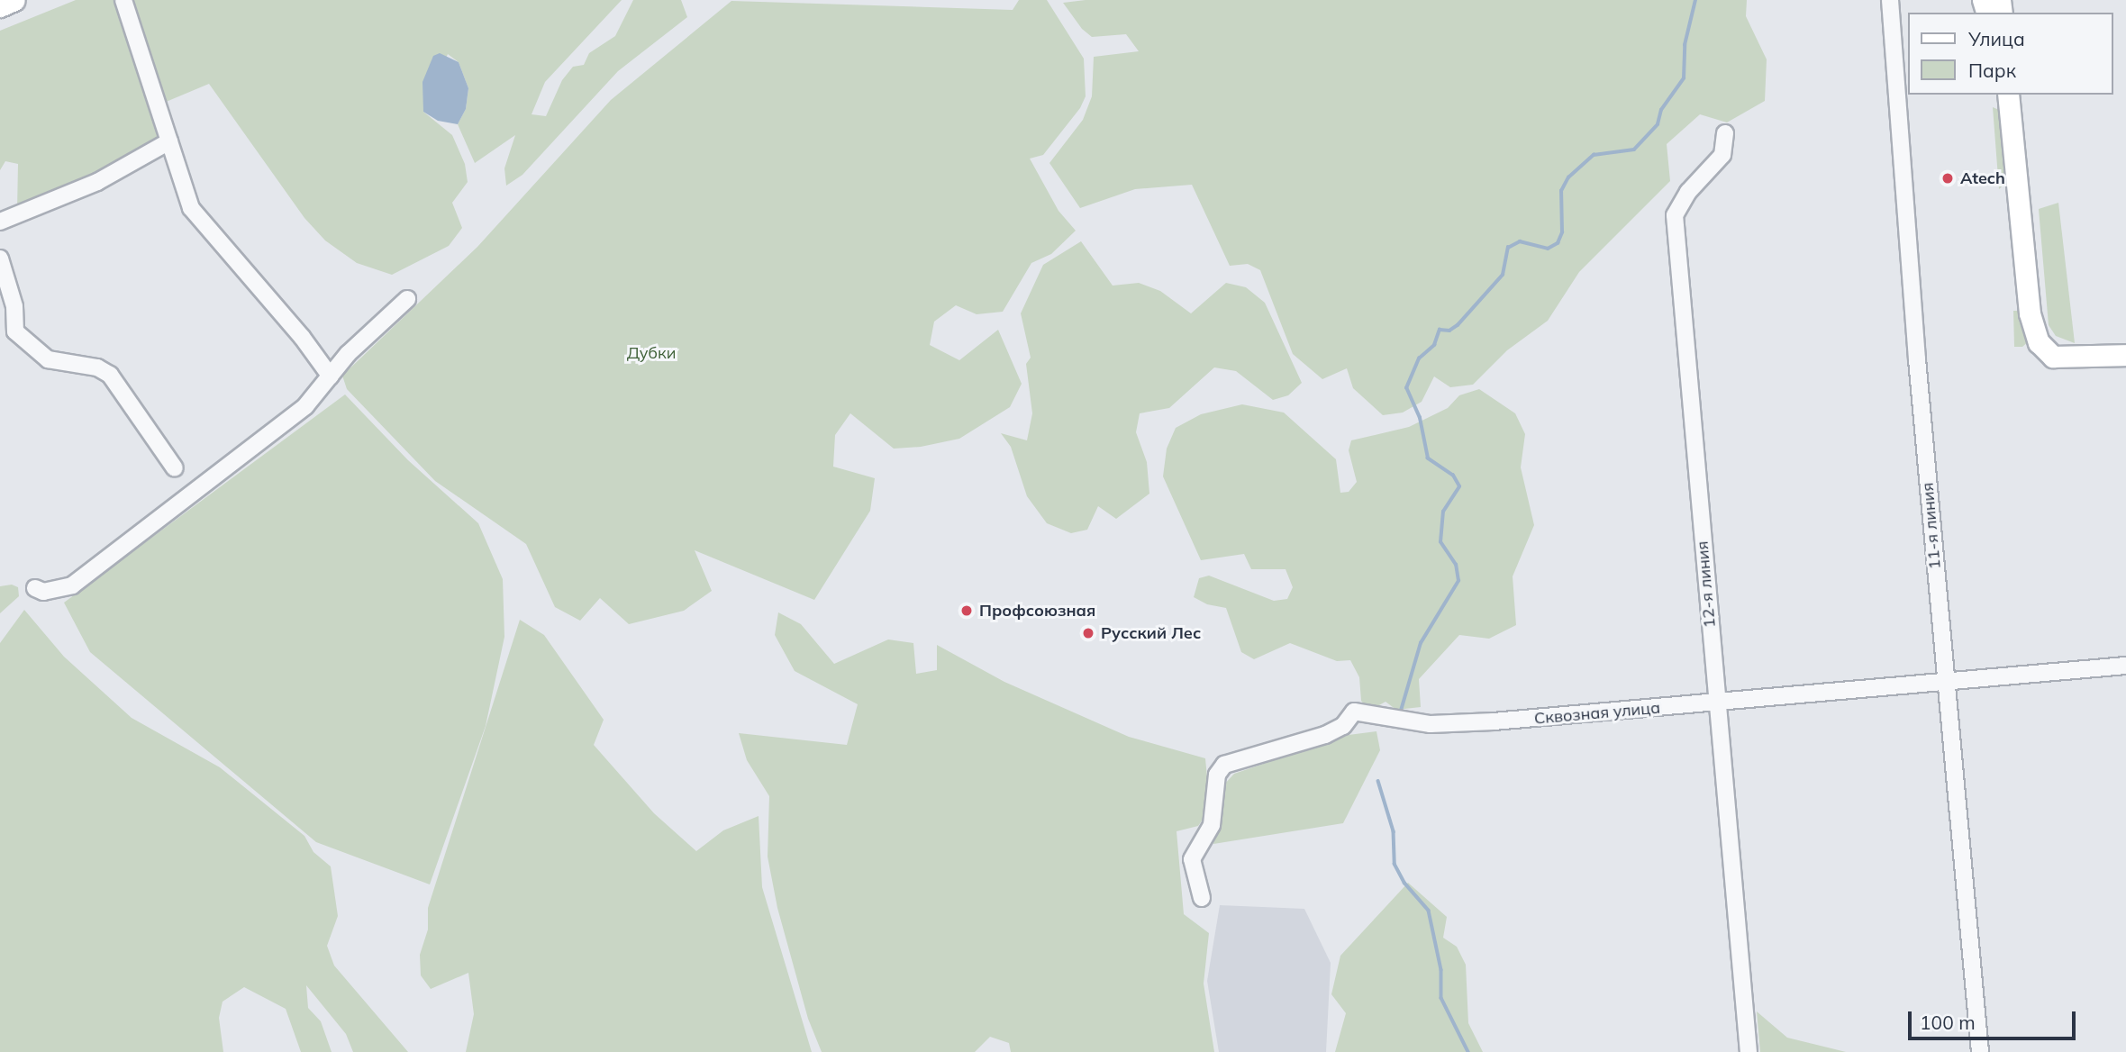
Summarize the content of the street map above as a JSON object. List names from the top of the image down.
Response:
{
  "streets": {
    "street": ["11-я линия", "12-я линия", "Сквозная улица"]
  },
  "crossings": [
    ["11-я линия", "Сквозная улица"],
    ["12-я линия", "Сквозная улица"]
  ],
  "parks": ["Дубки"],
  "places": ["Atech", "Профсоюзная", "Русский Лес"],
  "legend": ["Улица", "Парк"],
  "scale_bar": "100 m"
}
